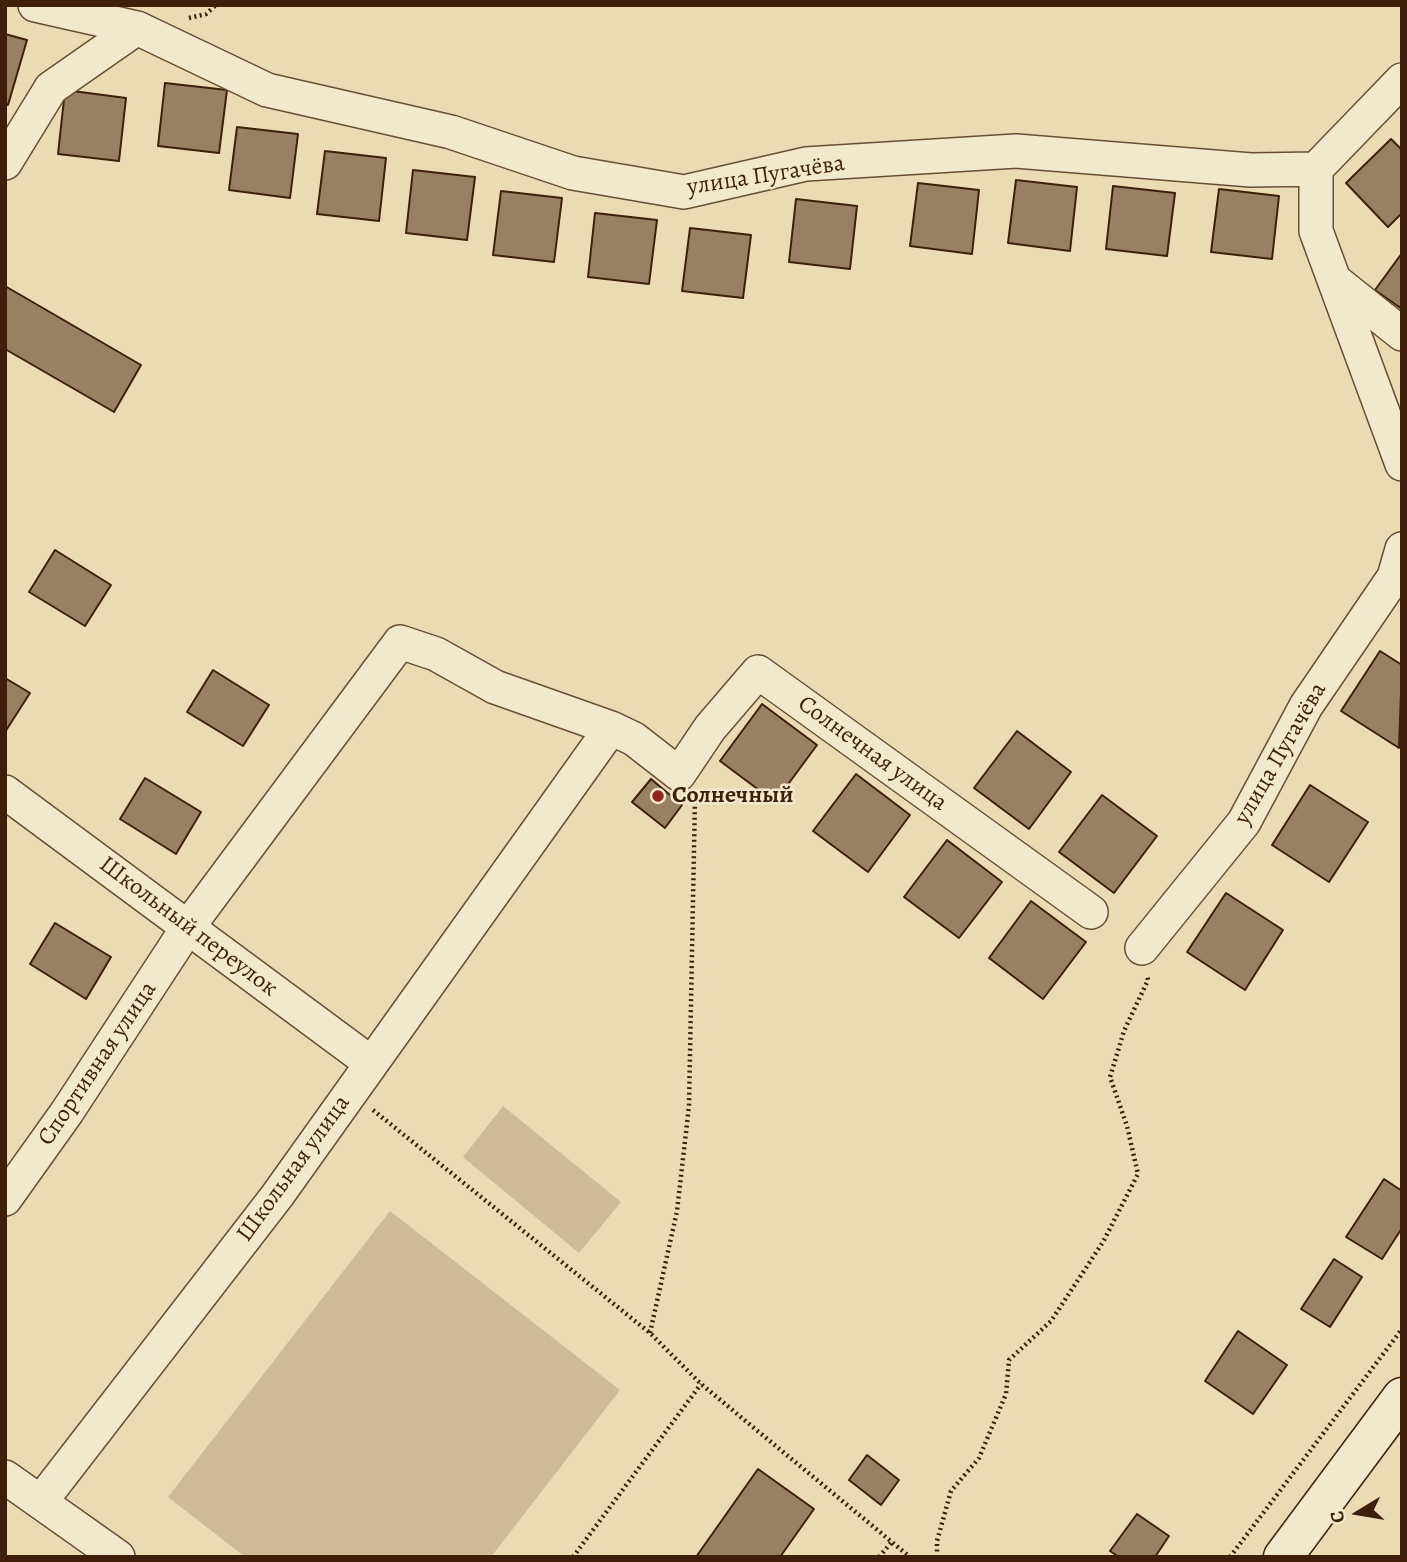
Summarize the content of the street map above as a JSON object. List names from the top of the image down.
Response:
{
  "streets": {
    "street": [
      "улица Пугачёва",
      "Солнечная улица",
      "Школьный переулок",
      "Спортивная улица",
      "Школьная улица"
    ]
  },
  "crossings": [
    ["Школьный переулок", "Спортивная улица"],
    ["Школьный переулок", "Школьная улица"],
    ["Спортивная улица", "Школьная улица"]
  ],
  "places": ["Солнечный"],
  "north": "left"
}
